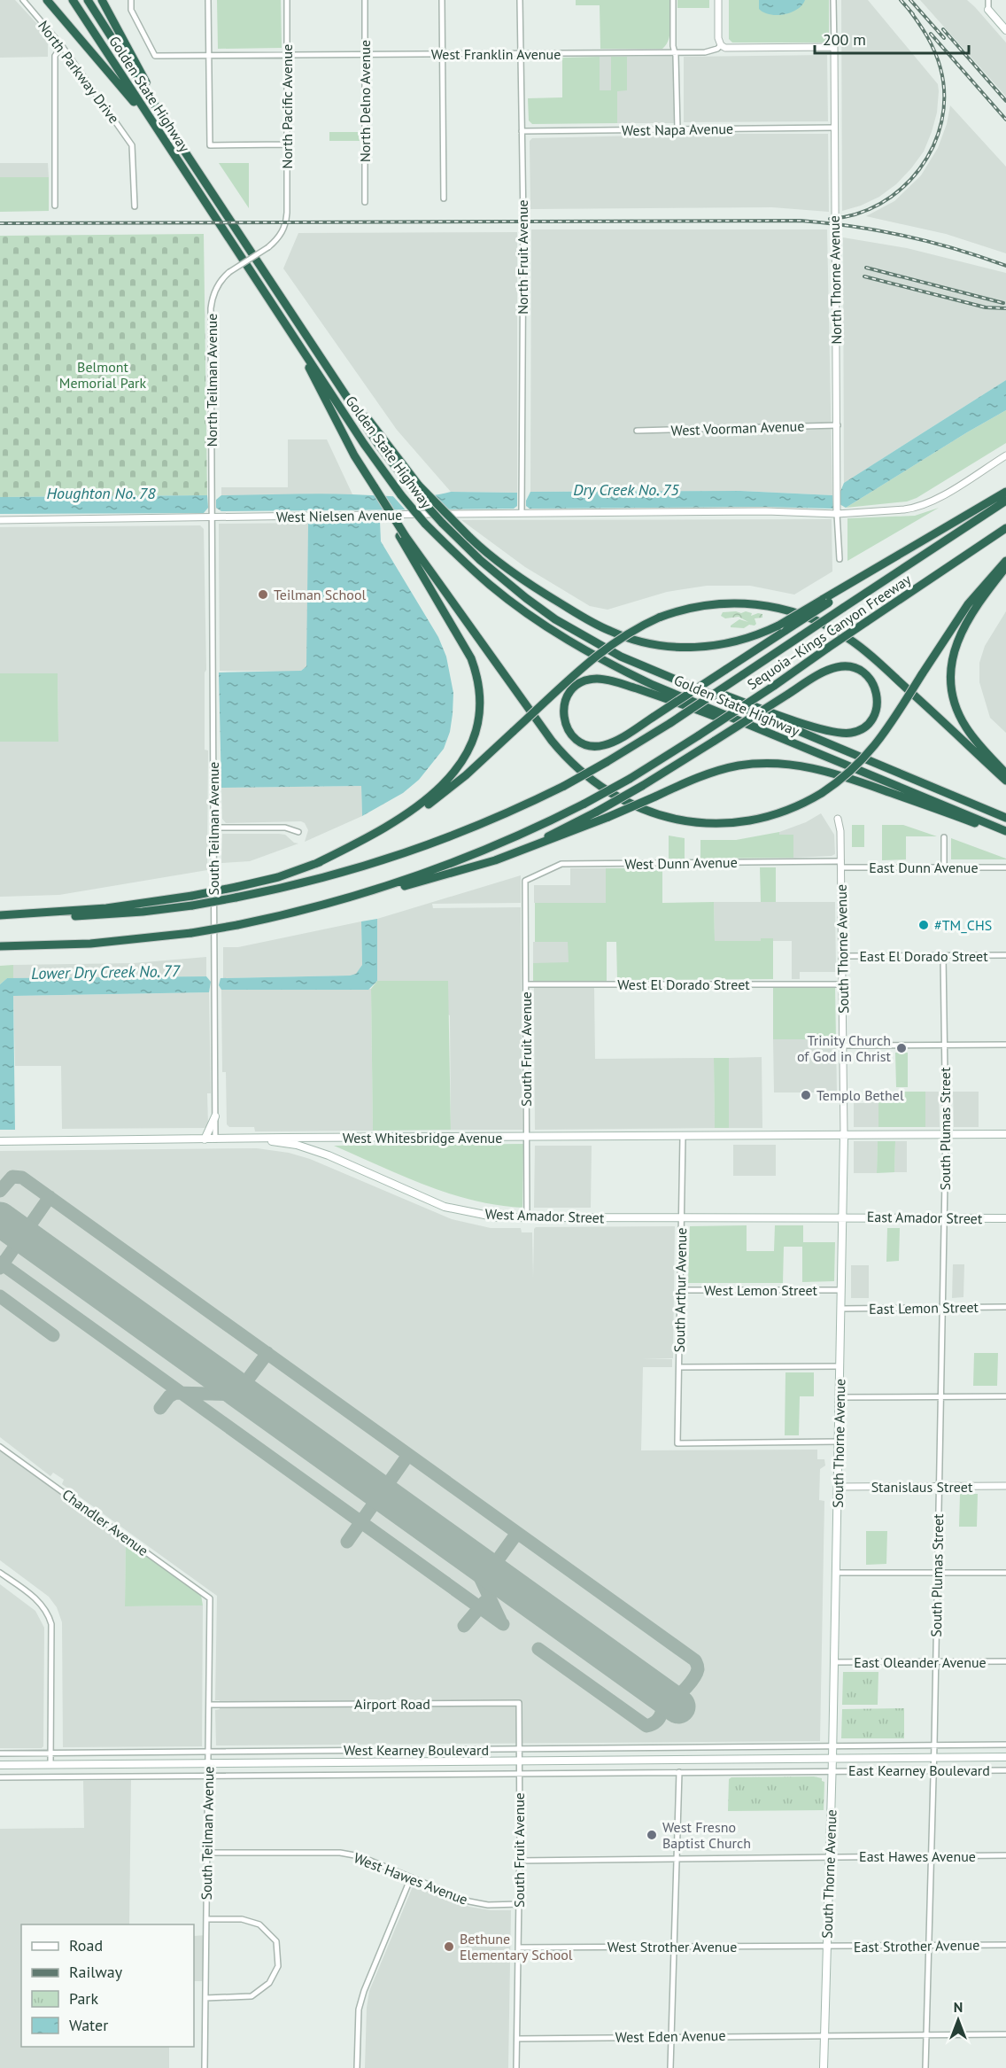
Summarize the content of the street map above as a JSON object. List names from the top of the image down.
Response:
{
  "streets": {
    "highway": ["Golden State Highway", "Sequoia–Kings Canyon Freeway"],
    "main road": [
      "South Thorne Avenue",
      "West Whitesbridge Avenue",
      "West Amador Street",
      "East Amador Street",
      "West Kearney Boulevard",
      "East Kearney Boulevard"
    ],
    "street": [
      "West Franklin Avenue",
      "North Parkway Drive",
      "North Delno Avenue",
      "North Pacific Avenue",
      "West Napa Avenue",
      "North Fruit Avenue",
      "North Thorne Avenue",
      "North Teilman Avenue",
      "West Voorman Avenue",
      "West Nielsen Avenue",
      "South Teilman Avenue",
      "West Dunn Avenue",
      "East Dunn Avenue",
      "East El Dorado Street",
      "West El Dorado Street",
      "South Fruit Avenue",
      "South Plumas Street",
      "South Arthur Avenue",
      "West Lemon Street",
      "East Lemon Street",
      "Stanislaus Street",
      "Chandler Avenue",
      "East Oleander Avenue",
      "Airport Road",
      "East Hawes Avenue",
      "West Hawes Avenue",
      "East Strother Avenue",
      "West Strother Avenue",
      "West Eden Avenue"
    ]
  },
  "crossings": [
    ["West Franklin Avenue", "North Delno Avenue"],
    ["West Franklin Avenue", "North Pacific Avenue"],
    ["West Franklin Avenue", "North Fruit Avenue"],
    ["West Franklin Avenue", "North Thorne Avenue"],
    ["North Pacific Avenue", "North Teilman Avenue"],
    ["West Napa Avenue", "North Fruit Avenue"],
    ["West Napa Avenue", "North Thorne Avenue"],
    ["North Fruit Avenue", "West Nielsen Avenue"],
    ["North Thorne Avenue", "West Voorman Avenue"],
    ["North Thorne Avenue", "West Nielsen Avenue"],
    ["North Teilman Avenue", "West Nielsen Avenue"],
    ["North Teilman Avenue", "South Teilman Avenue"],
    ["West Nielsen Avenue", "South Teilman Avenue"],
    ["South Teilman Avenue", "West Whitesbridge Avenue"],
    ["South Teilman Avenue", "Chandler Avenue"],
    ["South Teilman Avenue", "Airport Road"],
    ["South Teilman Avenue", "West Kearney Boulevard"],
    ["South Teilman Avenue", "West Hawes Avenue"],
    ["West Dunn Avenue", "East Dunn Avenue"],
    ["West Dunn Avenue", "South Thorne Avenue"],
    ["West Dunn Avenue", "South Fruit Avenue"],
    ["East Dunn Avenue", "South Thorne Avenue"],
    ["South Thorne Avenue", "East El Dorado Street"],
    ["South Thorne Avenue", "West El Dorado Street"],
    ["South Thorne Avenue", "West Whitesbridge Avenue"],
    ["South Thorne Avenue", "West Amador Street"],
    ["South Thorne Avenue", "East Amador Street"],
    ["South Thorne Avenue", "South Arthur Avenue"],
    ["South Thorne Avenue", "West Lemon Street"],
    ["South Thorne Avenue", "East Lemon Street"],
    ["South Thorne Avenue", "Stanislaus Street"],
    ["South Thorne Avenue", "East Oleander Avenue"],
    ["South Thorne Avenue", "West Kearney Boulevard"],
    ["South Thorne Avenue", "East Kearney Boulevard"],
    ["South Thorne Avenue", "East Hawes Avenue"],
    ["South Thorne Avenue", "East Strother Avenue"],
    ["South Thorne Avenue", "West Strother Avenue"],
    ["South Thorne Avenue", "West Eden Avenue"],
    ["East El Dorado Street", "South Plumas Street"],
    ["West El Dorado Street", "South Fruit Avenue"],
    ["South Fruit Avenue", "West Whitesbridge Avenue"],
    ["South Fruit Avenue", "West Amador Street"],
    ["South Fruit Avenue", "Airport Road"],
    ["South Fruit Avenue", "West Kearney Boulevard"],
    ["South Fruit Avenue", "West Hawes Avenue"],
    ["South Fruit Avenue", "West Strother Avenue"],
    ["South Fruit Avenue", "West Eden Avenue"],
    ["South Plumas Street", "West Whitesbridge Avenue"],
    ["South Plumas Street", "East Amador Street"],
    ["South Plumas Street", "East Lemon Street"],
    ["South Plumas Street", "Stanislaus Street"],
    ["South Plumas Street", "East Oleander Avenue"],
    ["South Plumas Street", "East Kearney Boulevard"],
    ["South Plumas Street", "East Hawes Avenue"],
    ["South Plumas Street", "East Strother Avenue"],
    ["South Plumas Street", "West Eden Avenue"],
    ["West Whitesbridge Avenue", "West Amador Street"],
    ["West Whitesbridge Avenue", "South Arthur Avenue"],
    ["West Amador Street", "East Amador Street"],
    ["West Amador Street", "South Arthur Avenue"],
    ["South Arthur Avenue", "West Lemon Street"],
    ["Airport Road", "West Kearney Boulevard"],
    ["West Kearney Boulevard", "East Kearney Boulevard"],
    ["East Strother Avenue", "West Strother Avenue"]
  ],
  "water": ["Dry Creek No. 75", "Houghton No. 78", "Lower Dry Creek No. 77"],
  "parks": ["Belmont Memorial Park"],
  "places": [
    "Teilman School",
    "#TM_CHS",
    "Trinity Church of God in Christ",
    "Templo Bethel",
    "West Fresno Baptist Church",
    "Bethune Elementary School"
  ],
  "legend": [
    "Road",
    "Railway",
    "Park",
    "Water"
  ],
  "scale_bar": "200 m",
  "north": "top"
}
